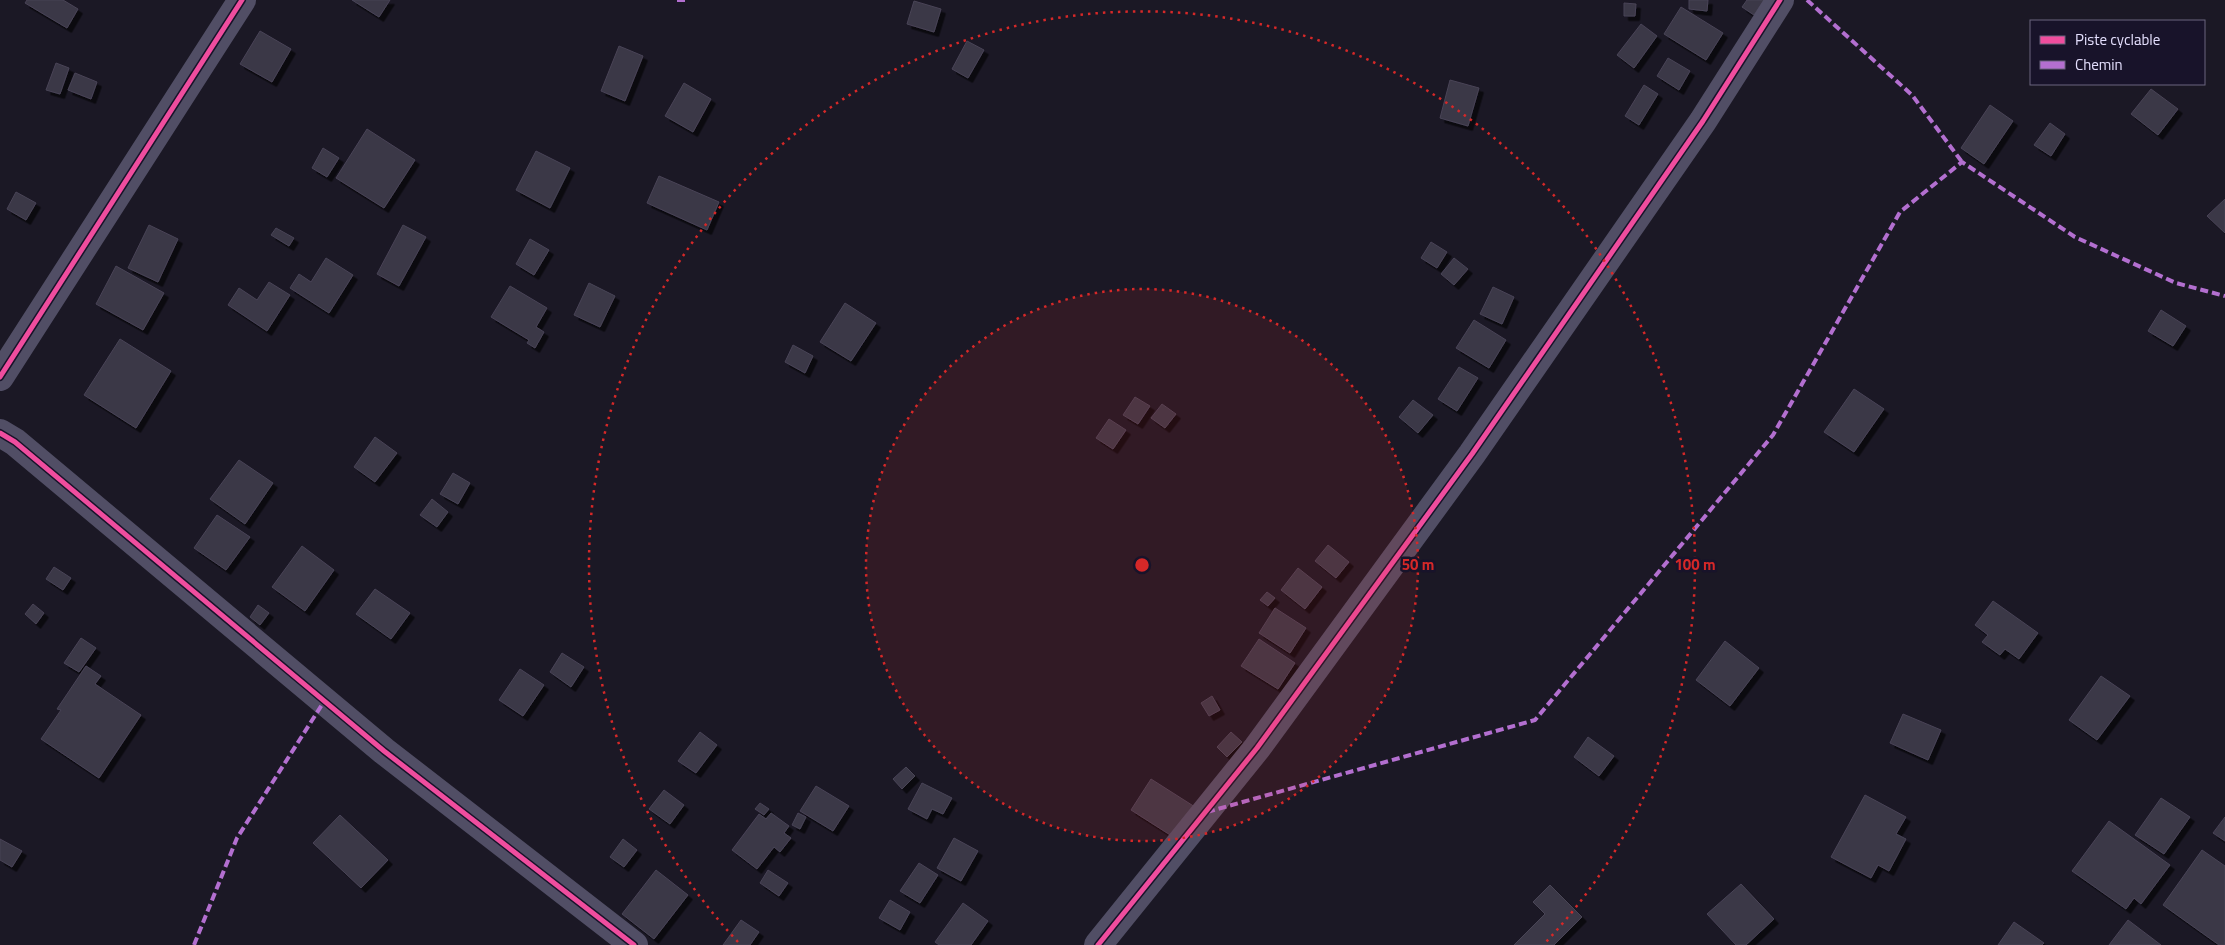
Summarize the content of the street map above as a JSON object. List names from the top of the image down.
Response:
{
  "legend": ["Piste cyclable", "Chemin"],
  "rings": ["50 m", "100 m"]
}
